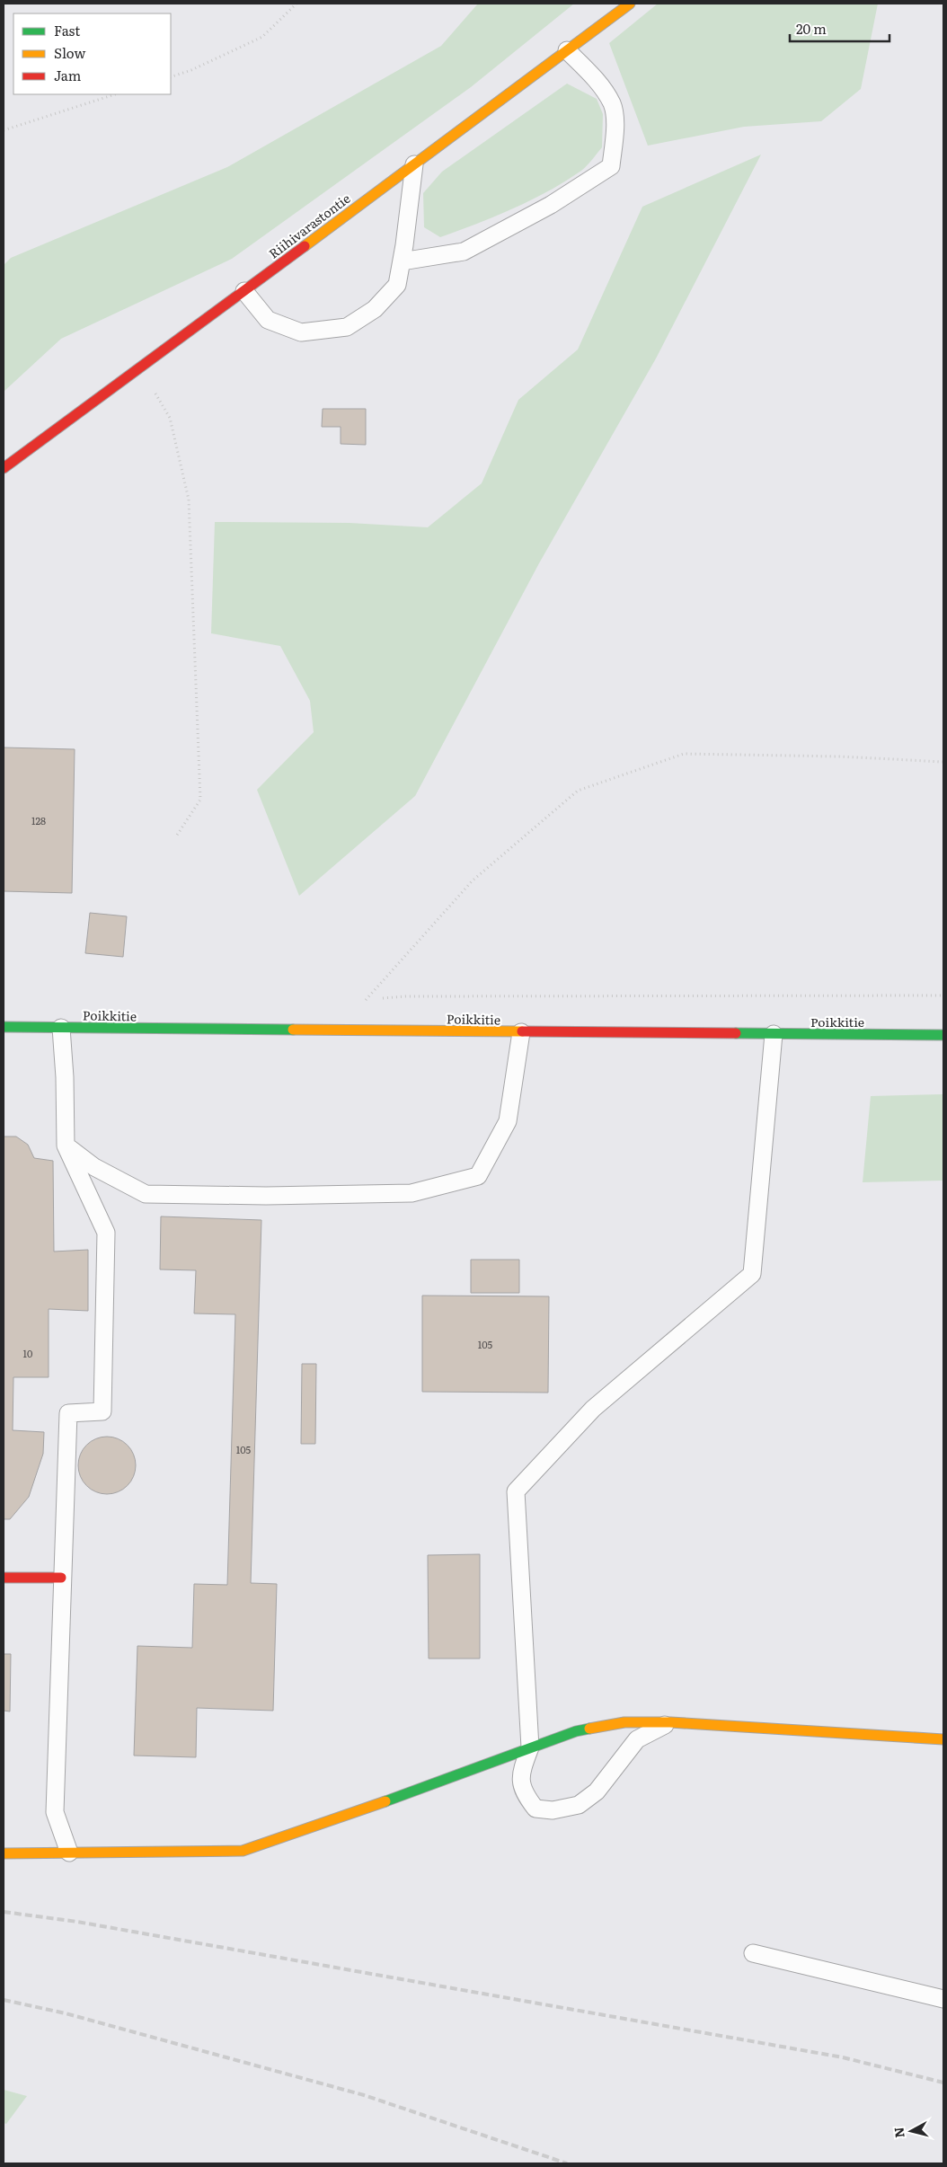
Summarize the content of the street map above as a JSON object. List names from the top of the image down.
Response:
{
  "streets": {
    "street": ["Riihivarastontie", "Poikkitie"]
  },
  "house_numbers": [
    "128",
    "105",
    "10",
    "105"
  ],
  "legend": ["Fast", "Slow", "Jam"],
  "scale_bar": "20 m",
  "north": "left"
}
